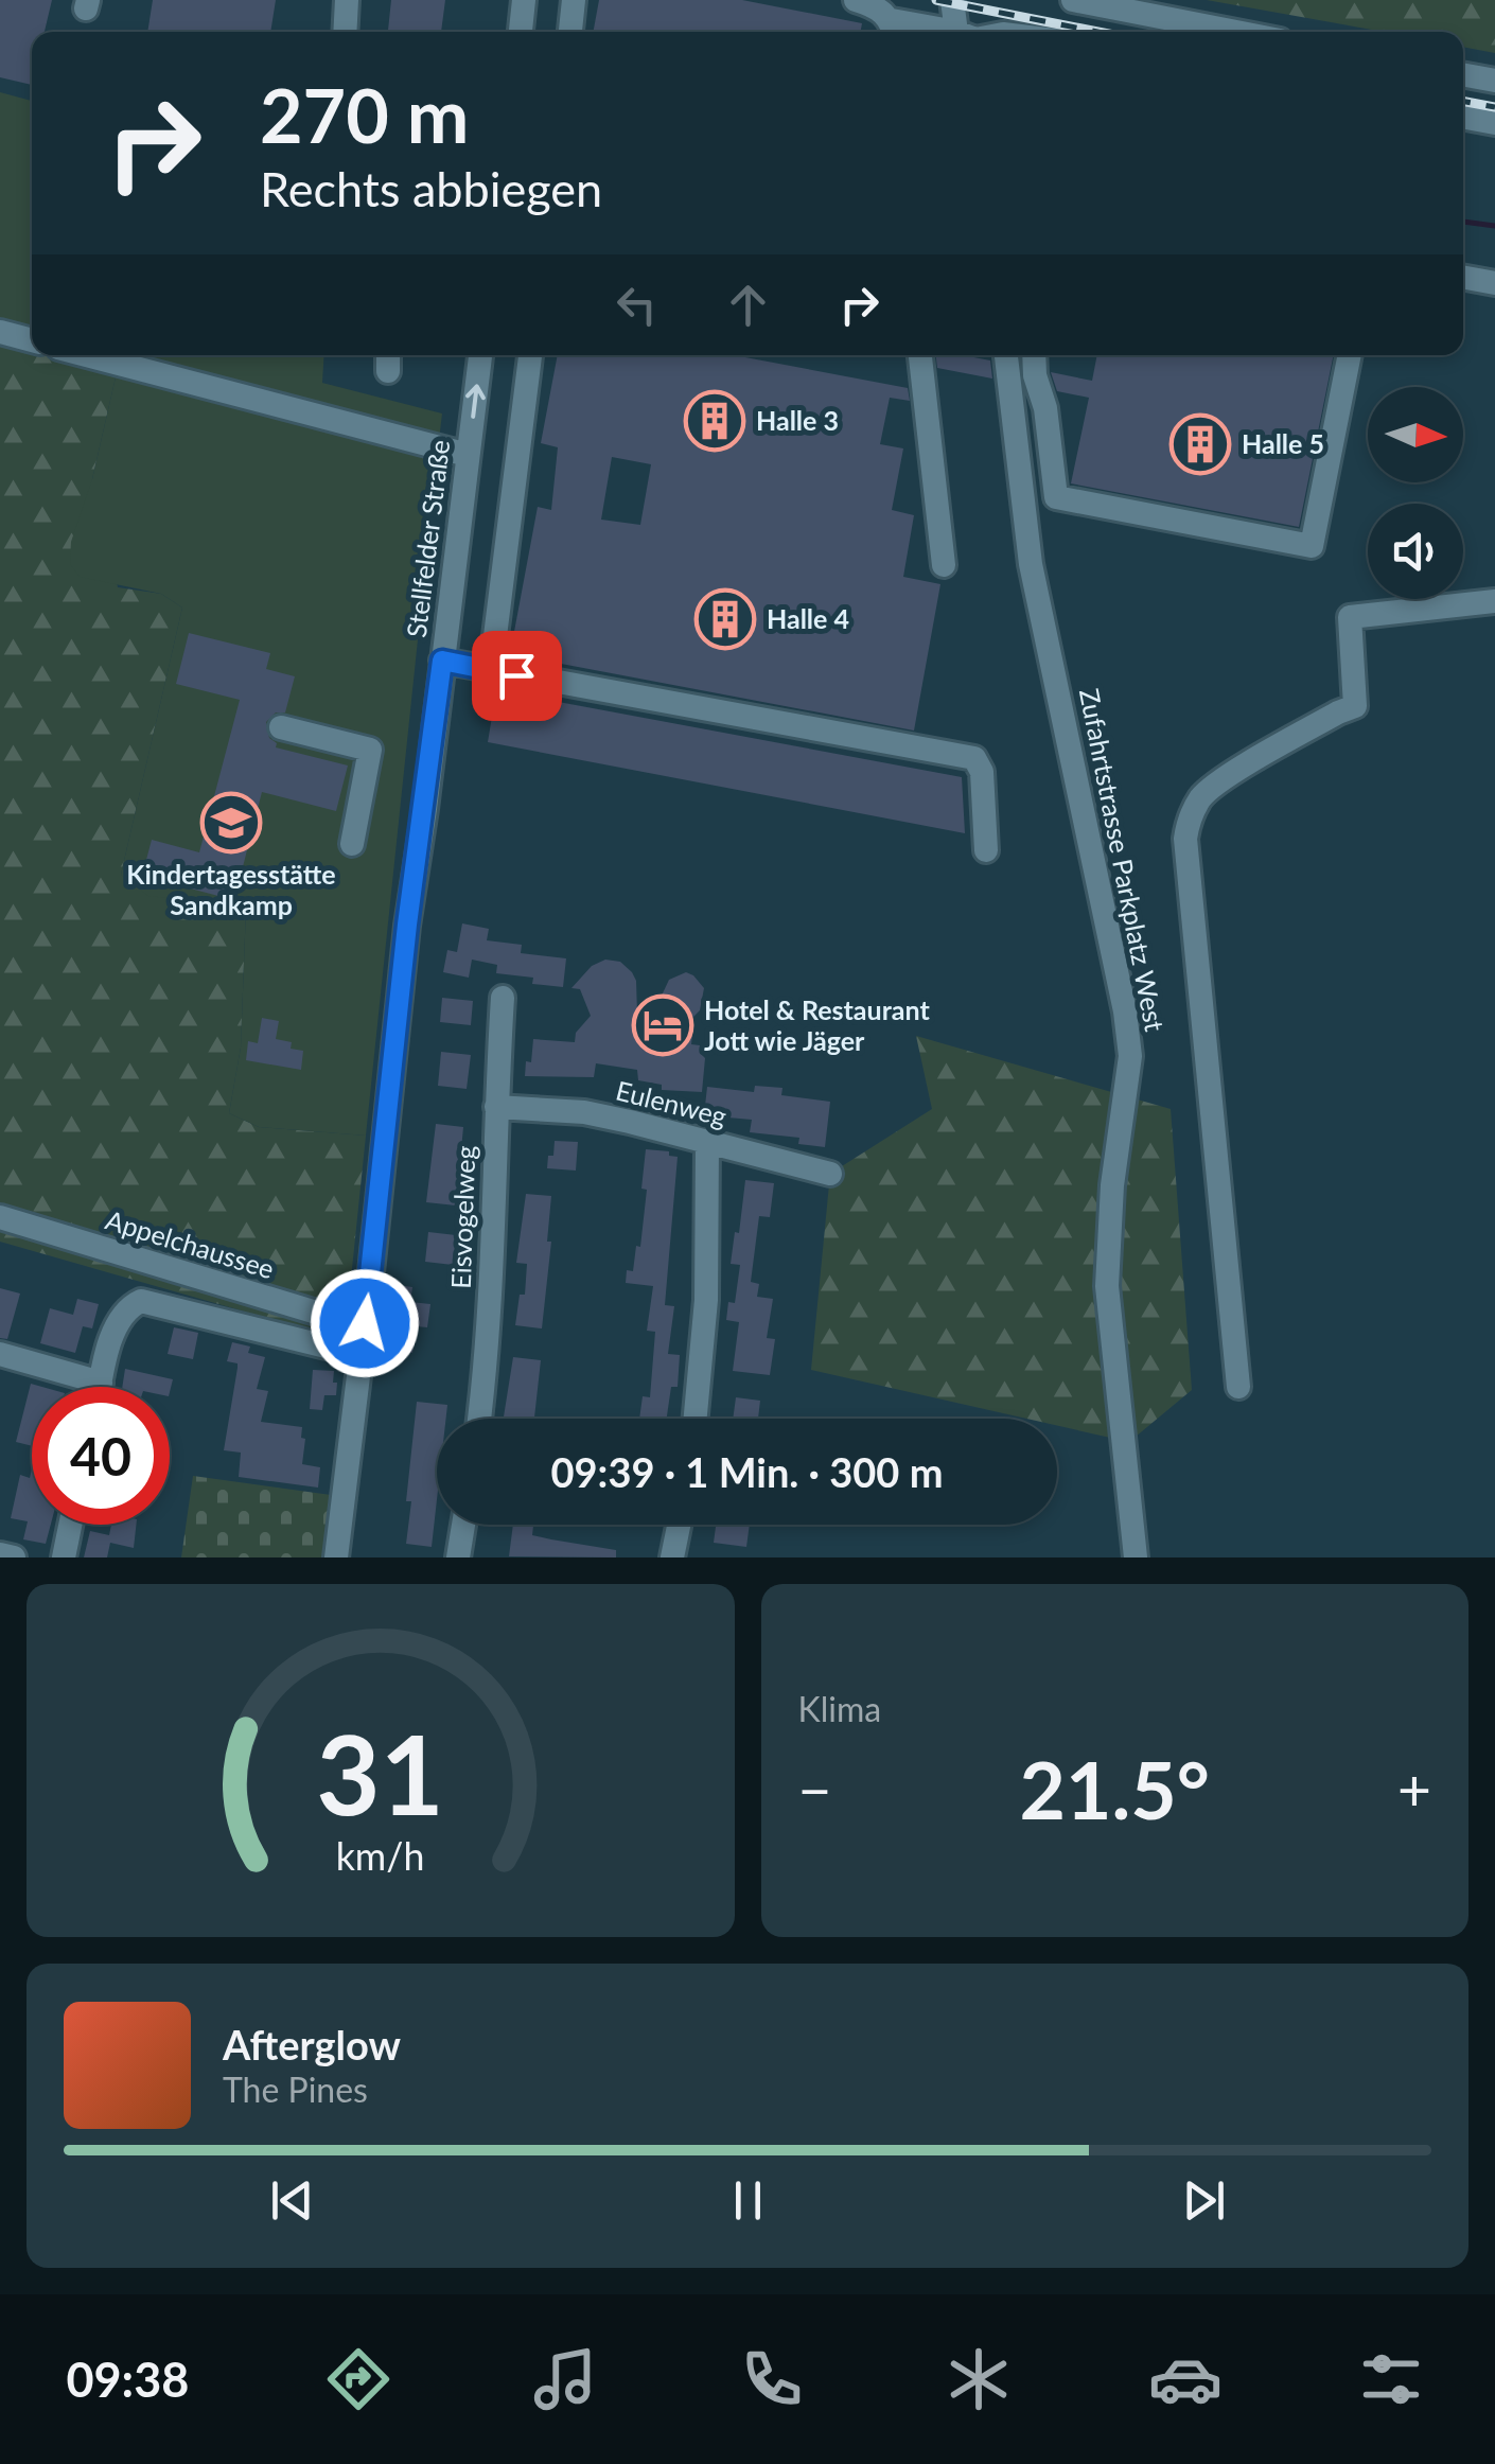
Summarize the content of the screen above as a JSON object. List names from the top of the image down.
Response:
{
  "streets": {
    "street": [
      "Stellfelder Straße",
      "Zufahrtstrasse Parkplatz West",
      "Eulenweg",
      "Eisvogelweg",
      "Appelchaussee"
    ]
  },
  "crossings": [
    ["Stellfelder Straße", "Appelchaussee"],
    ["Eulenweg", "Eisvogelweg"]
  ],
  "places": {
    "building": ["Halle 3", "Halle 5", "Halle 4"],
    "school or university": ["Kindertagesstätte Sandkamp"],
    "hotel": ["Hotel & Restaurant Jott wie Jäger"]
  },
  "north": "right",
  "page": {
    "turn": ["270 m", "Rechts abbiegen"],
    "limit": "40",
    "trip": "09:39 · 1 Min. · 300 m",
    "tile": "Klima",
    "heat": ["−", "21.5°", "+"],
    "song": ["Afterglow", "The Pines"],
    "tabs": "09:38",
    "gauge": ["31", "km/h"]
  }
}
